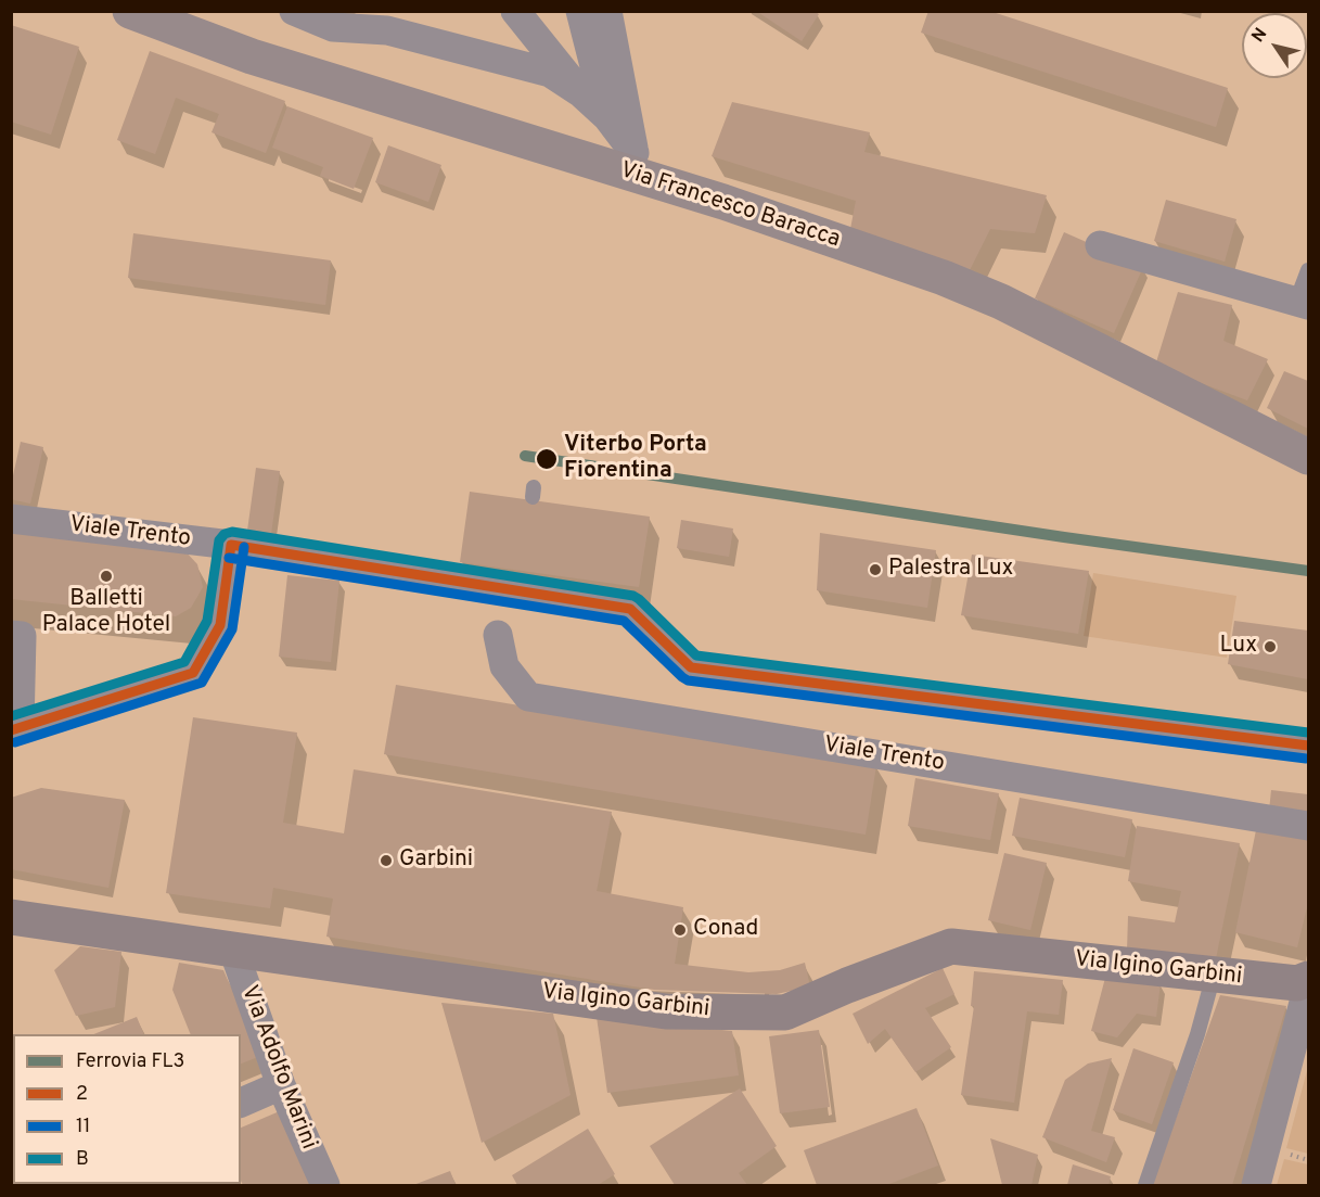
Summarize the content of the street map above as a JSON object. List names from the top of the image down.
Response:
{
  "streets": {
    "main road": ["Via Francesco Baracca", "Via Igino Garbini"],
    "street": ["Viale Trento", "Via Adolfo Marini"]
  },
  "crossings": [
    ["Via Igino Garbini", "Via Adolfo Marini"]
  ],
  "places": [
    "Viterbo Porta Fiorentina",
    "Palestra Lux",
    "Balletti Palace Hotel",
    "Lux",
    "Garbini",
    "Conad"
  ],
  "lines": [
    "rail line FL3",
    "transit line B",
    "transit line 2",
    "transit line 11"
  ],
  "legend": [
    "Ferrovia FL3",
    "2",
    "11",
    "B"
  ],
  "north": "top left"
}
